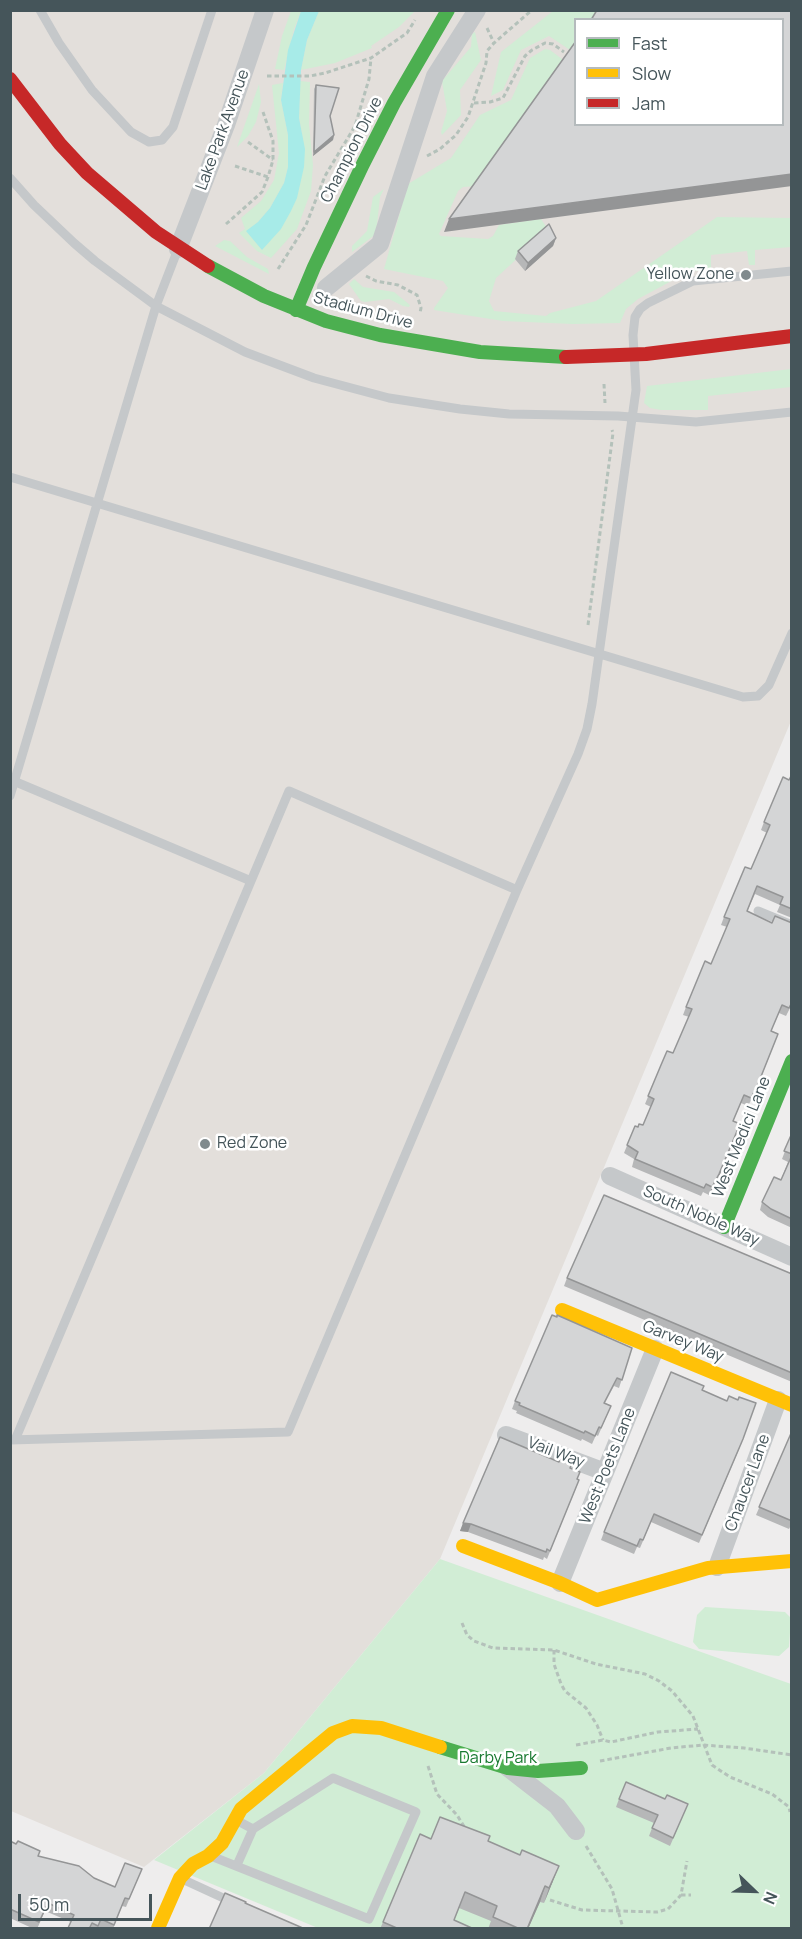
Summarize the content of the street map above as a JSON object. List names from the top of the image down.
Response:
{
  "streets": {
    "street": [
      "Lake Park Avenue",
      "Champion Drive",
      "Stadium Drive",
      "West Medici Lane",
      "South Noble Way",
      "Garvey Way",
      "Vail Way",
      "West Poets Lane",
      "Chaucer Lane"
    ]
  },
  "crossings": [
    ["Lake Park Avenue", "Stadium Drive"],
    ["Champion Drive", "Stadium Drive"],
    ["West Medici Lane", "South Noble Way"],
    ["Garvey Way", "West Poets Lane"],
    ["Garvey Way", "Chaucer Lane"],
    ["Vail Way", "West Poets Lane"]
  ],
  "parks": ["Darby Park"],
  "places": ["Yellow Zone", "Red Zone"],
  "legend": ["Fast", "Slow", "Jam"],
  "scale_bar": "50 m",
  "north": "bottom right"
}
